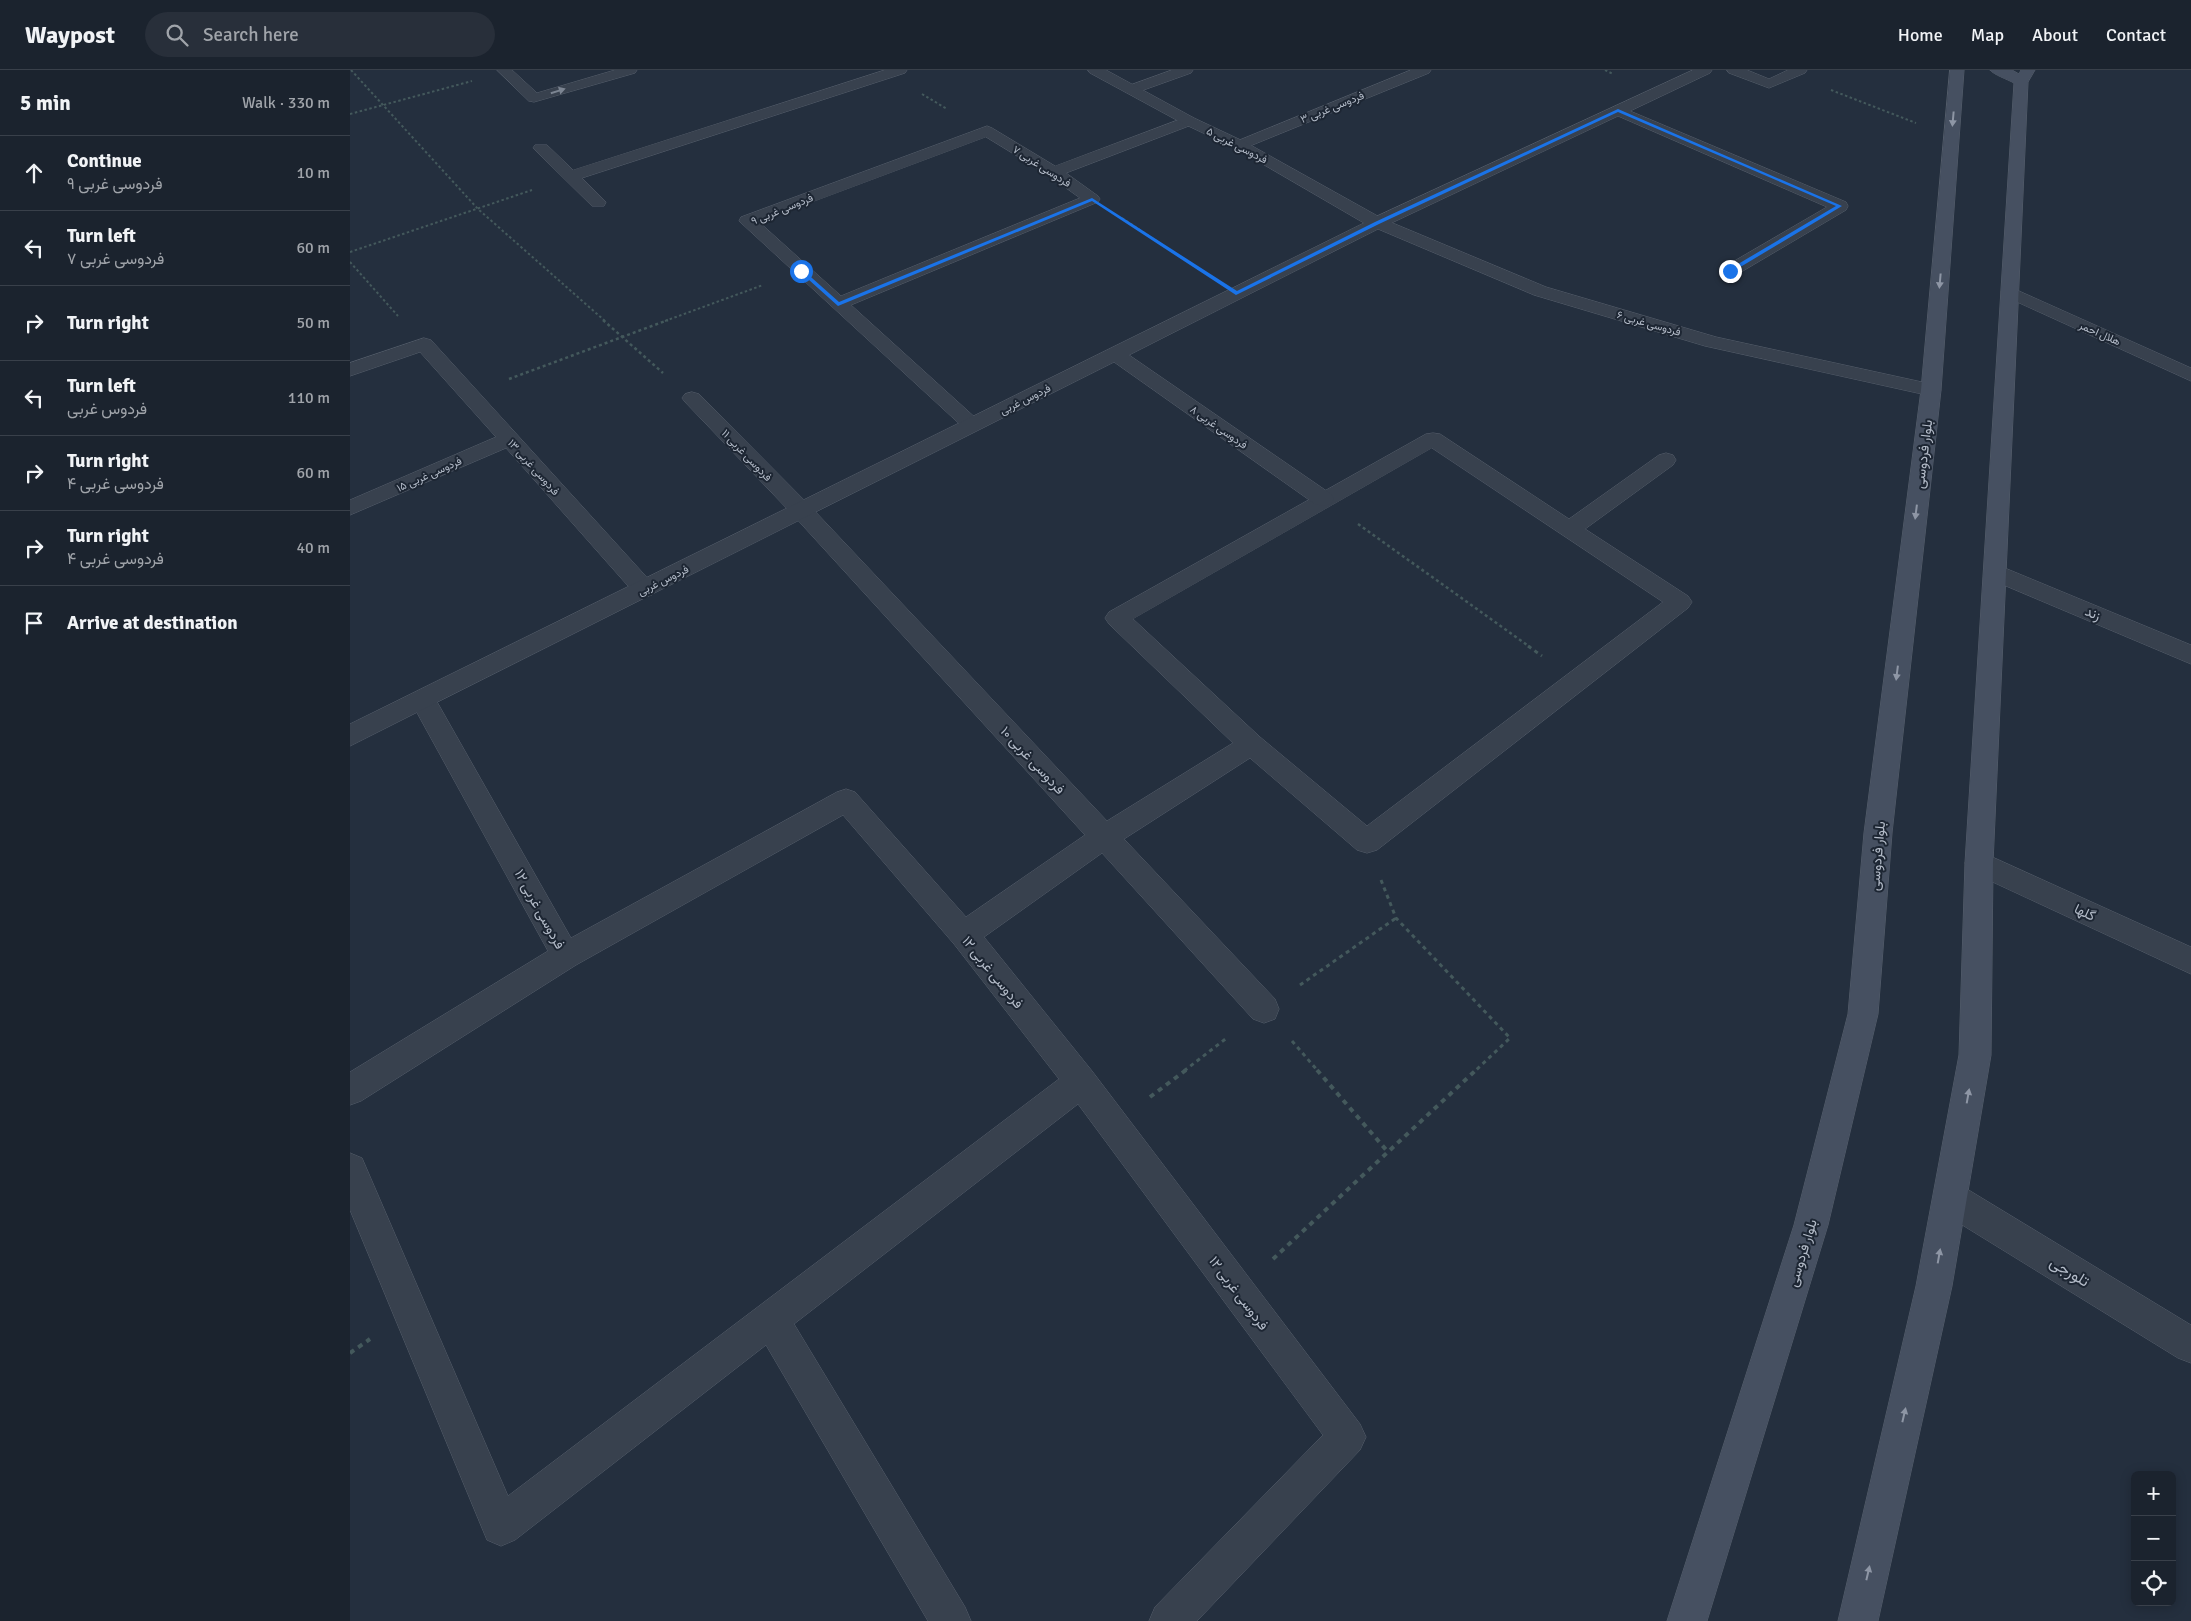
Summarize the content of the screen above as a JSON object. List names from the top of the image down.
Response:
{
  "streets": {
    "main road": ["بلوار فردوسی"],
    "street": [
      "فردوسی غربی ۳",
      "فردوسی غربی ۵",
      "فردوسی غربی ۷",
      "فردوسی غربی ۹",
      "فردوسی غربی ۶",
      "هلال احمر",
      "فردوس غربی",
      "فردوسی غربی ۸",
      "فردوسی غربی ۱۱",
      "فردوسی غربی ۱۳",
      "فردوسی غربی ۱۵",
      "زند",
      "فردوسی غربی ۱۰",
      "فردوسی غربی ۱۲",
      "گلها",
      "تلورجی"
    ]
  },
  "crossings": [
    ["فردوسی غربی ۳", "فردوسی غربی ۵"],
    ["فردوسی غربی ۵", "فردوسی غربی ۶"],
    ["فردوسی غربی ۵", "فردوس غربی"],
    ["فردوسی غربی ۷", "فردوسی غربی ۹"],
    ["فردوسی غربی ۹", "فردوس غربی"],
    ["فردوسی غربی ۶", "فردوس غربی"],
    ["فردوسی غربی ۶", "بلوار فردوسی"],
    ["فردوس غربی", "فردوسی غربی ۸"],
    ["فردوس غربی", "فردوسی غربی ۱۱"],
    ["فردوس غربی", "فردوسی غربی ۱۳"],
    ["فردوس غربی", "فردوسی غربی ۱۰"],
    ["فردوس غربی", "فردوسی غربی ۱۲"],
    ["فردوسی غربی ۱۱", "فردوسی غربی ۱۰"],
    ["فردوسی غربی ۱۳", "فردوسی غربی ۱۵"]
  ],
  "page": {
    "header": "Waypost",
    "search": "Search here",
    "nav": [
      "Home",
      "Map",
      "About",
      "Contact"
    ],
    "heading": ["5 min", "Walk · 330 m"],
    "list": [
      ["Continue", "فردوسی غربی ۹", "10 m"],
      ["Turn left", "فردوسی غربی ۷", "60 m"],
      ["Turn right", "50 m"],
      ["Turn left", "فردوس غربی", "110 m"],
      ["Turn right", "فردوسی غربی ۴", "60 m"],
      ["Turn right", "فردوسی غربی ۴", "40 m"],
      "Arrive at destination"
    ],
    "map_buttons": ["+", "−"]
  }
}
